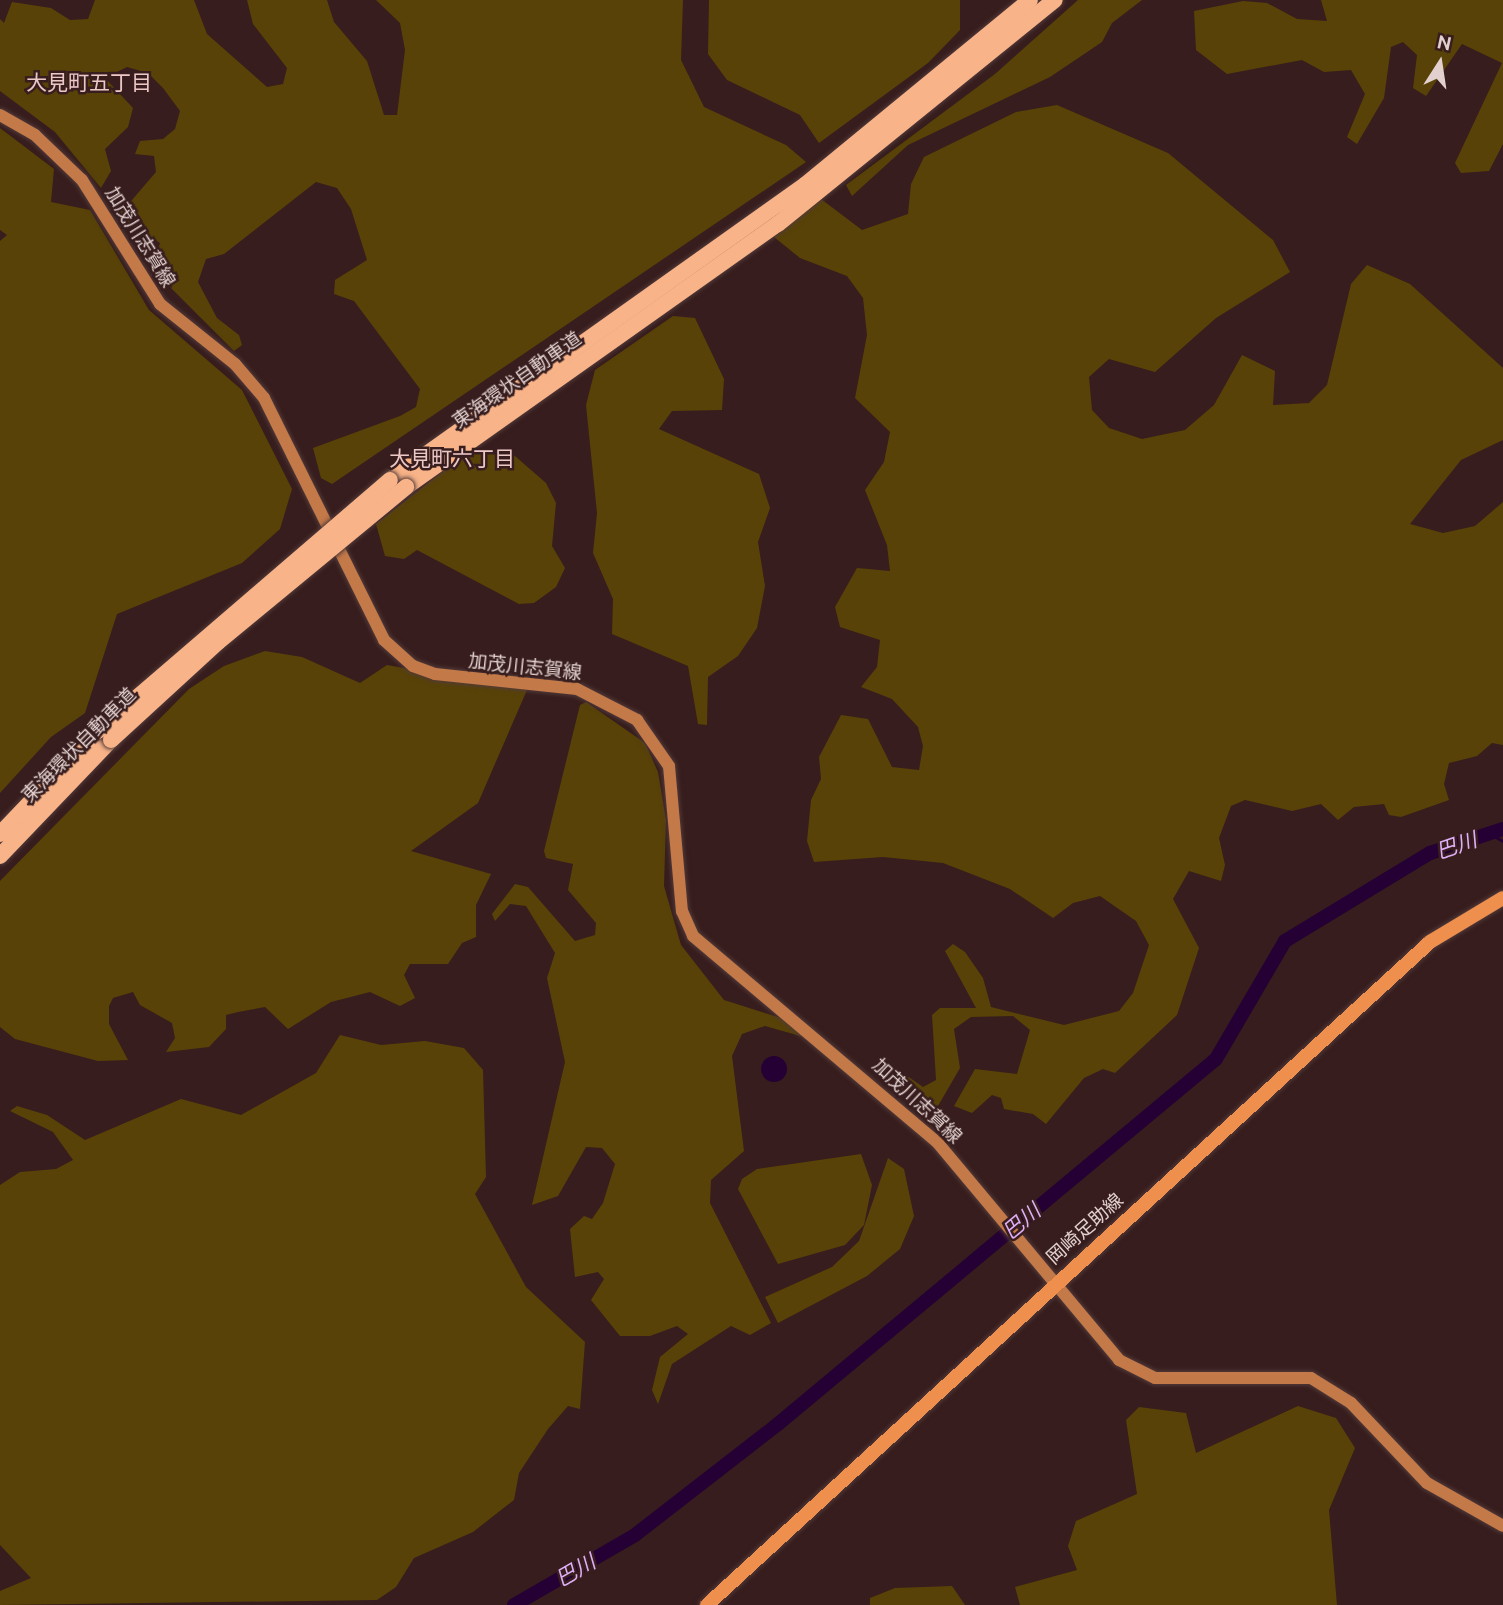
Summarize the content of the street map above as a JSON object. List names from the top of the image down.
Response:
{
  "streets": {
    "highway": ["東海環状自動車道"],
    "main road": ["加茂川志賀線", "岡崎足助線"]
  },
  "crossings": [
    ["加茂川志賀線", "岡崎足助線"]
  ],
  "districts": ["大見町五丁目", "大見町六丁目"],
  "water": ["巴川"],
  "north": "top"
}
